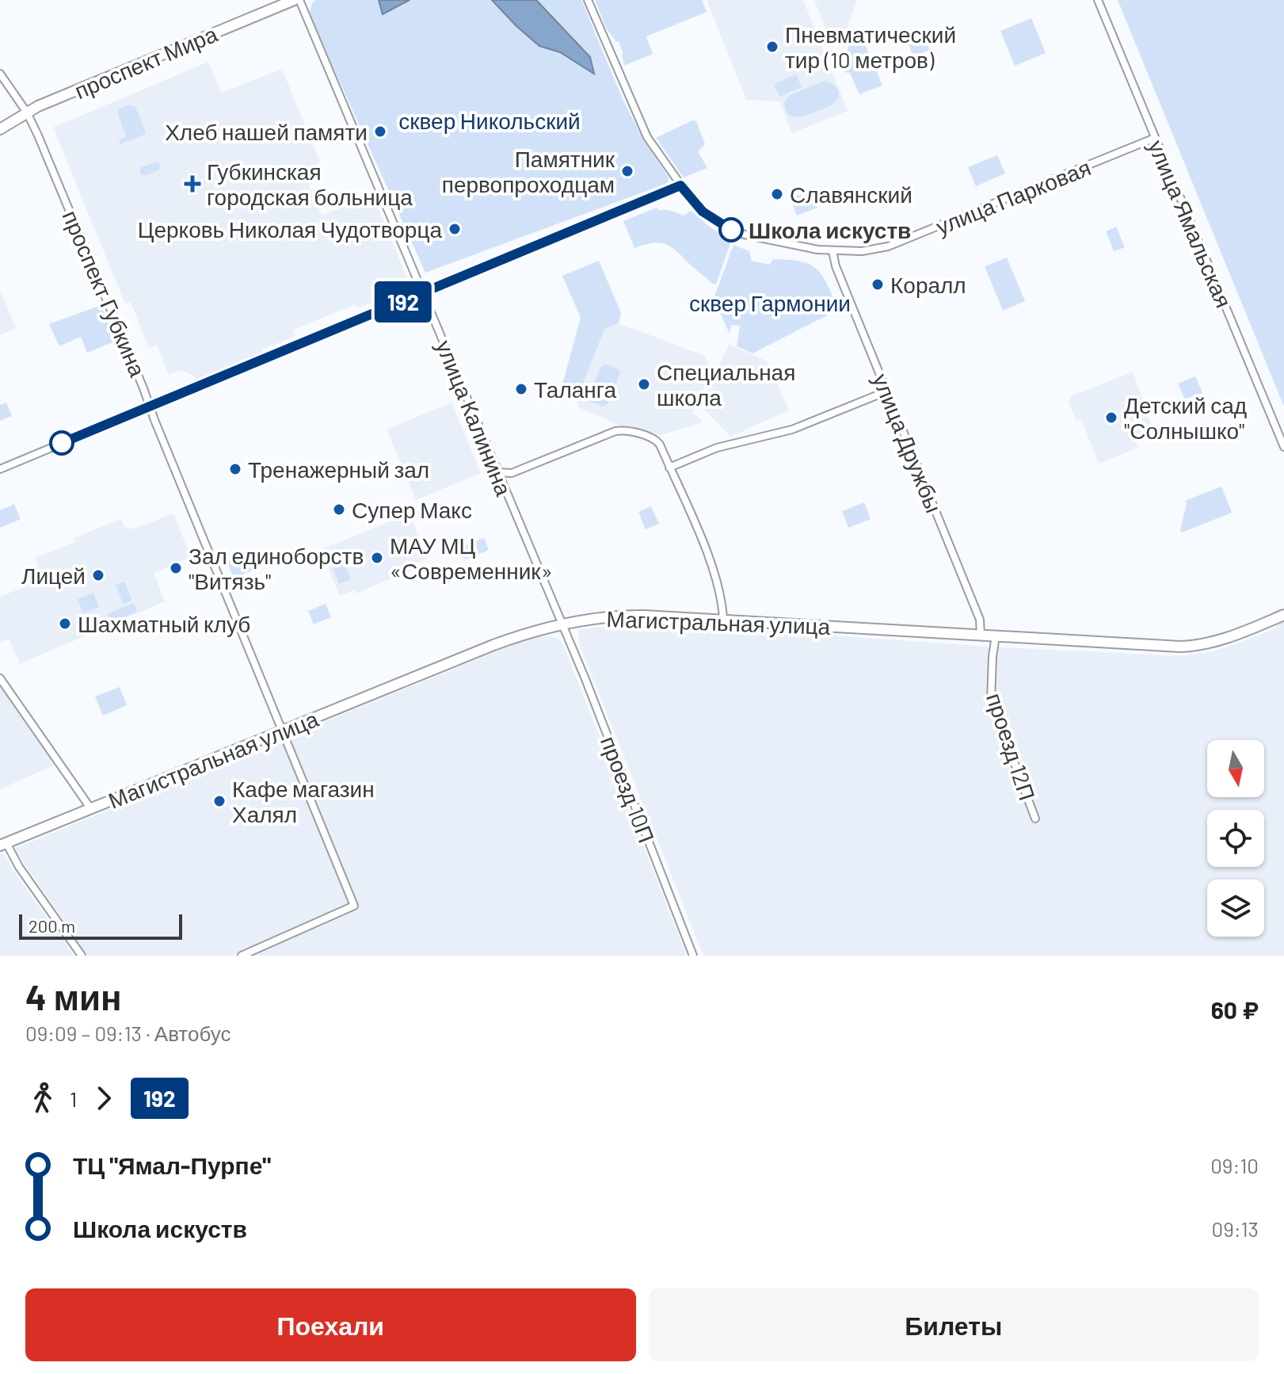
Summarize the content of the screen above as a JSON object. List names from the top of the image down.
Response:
{
  "streets": {
    "main road": ["проспект Мира", "Магистральная улица"],
    "street": [
      "улица Парковая",
      "улица Ямальская",
      "проспект Губкина",
      "улица Калинина",
      "улица Дружбы",
      "проезд 12П",
      "проезд 10П"
    ]
  },
  "crossings": [
    ["проспект Мира", "проспект Губкина"],
    ["улица Парковая", "улица Ямальская"],
    ["улица Парковая", "улица Дружбы"],
    ["проспект Губкина", "Магистральная улица"],
    ["улица Калинина", "Магистральная улица"],
    ["улица Калинина", "проезд 10П"],
    ["улица Дружбы", "Магистральная улица"],
    ["Магистральная улица", "проезд 12П"],
    ["Магистральная улица", "проезд 10П"]
  ],
  "parks": ["сквер Никольский", "сквер Гармонии"],
  "places": {
    "other": [
      "Пневматический тир (10 метров)",
      "Хлеб нашей памяти",
      "Памятник первопроходцам",
      "Славянский",
      "Церковь Николая Чудотворца",
      "Школа искуств",
      "Коралл",
      "Специальная школа",
      "Таланга",
      "Детский сад \"Солнышко\"",
      "Тренажерный зал",
      "Супер Макс",
      "МАУ МЦ «Современник»",
      "Зал единоборств \"Витязь\"",
      "Лицей",
      "Шахматный клуб",
      "Кафе магазин Халял"
    ],
    "health": ["Губкинская городская больница"]
  },
  "lines": ["bus line 192"],
  "scale_bar": "200 m",
  "north": "bottom",
  "page": {
    "on_map": "192",
    "scale": "200 m",
    "heading": ["4 мин", "09:09 – 09:13 · Автобус", "60 ₽"],
    "legs": ["1", "192"],
    "list": [
      {
        "name": "ТЦ \"Ямал-Пурпе\"",
        "value": "09:10"
      },
      {
        "name": "Школа искуств",
        "value": "09:13"
      }
    ],
    "buttons": ["Поехали", "Билеты"]
  }
}
